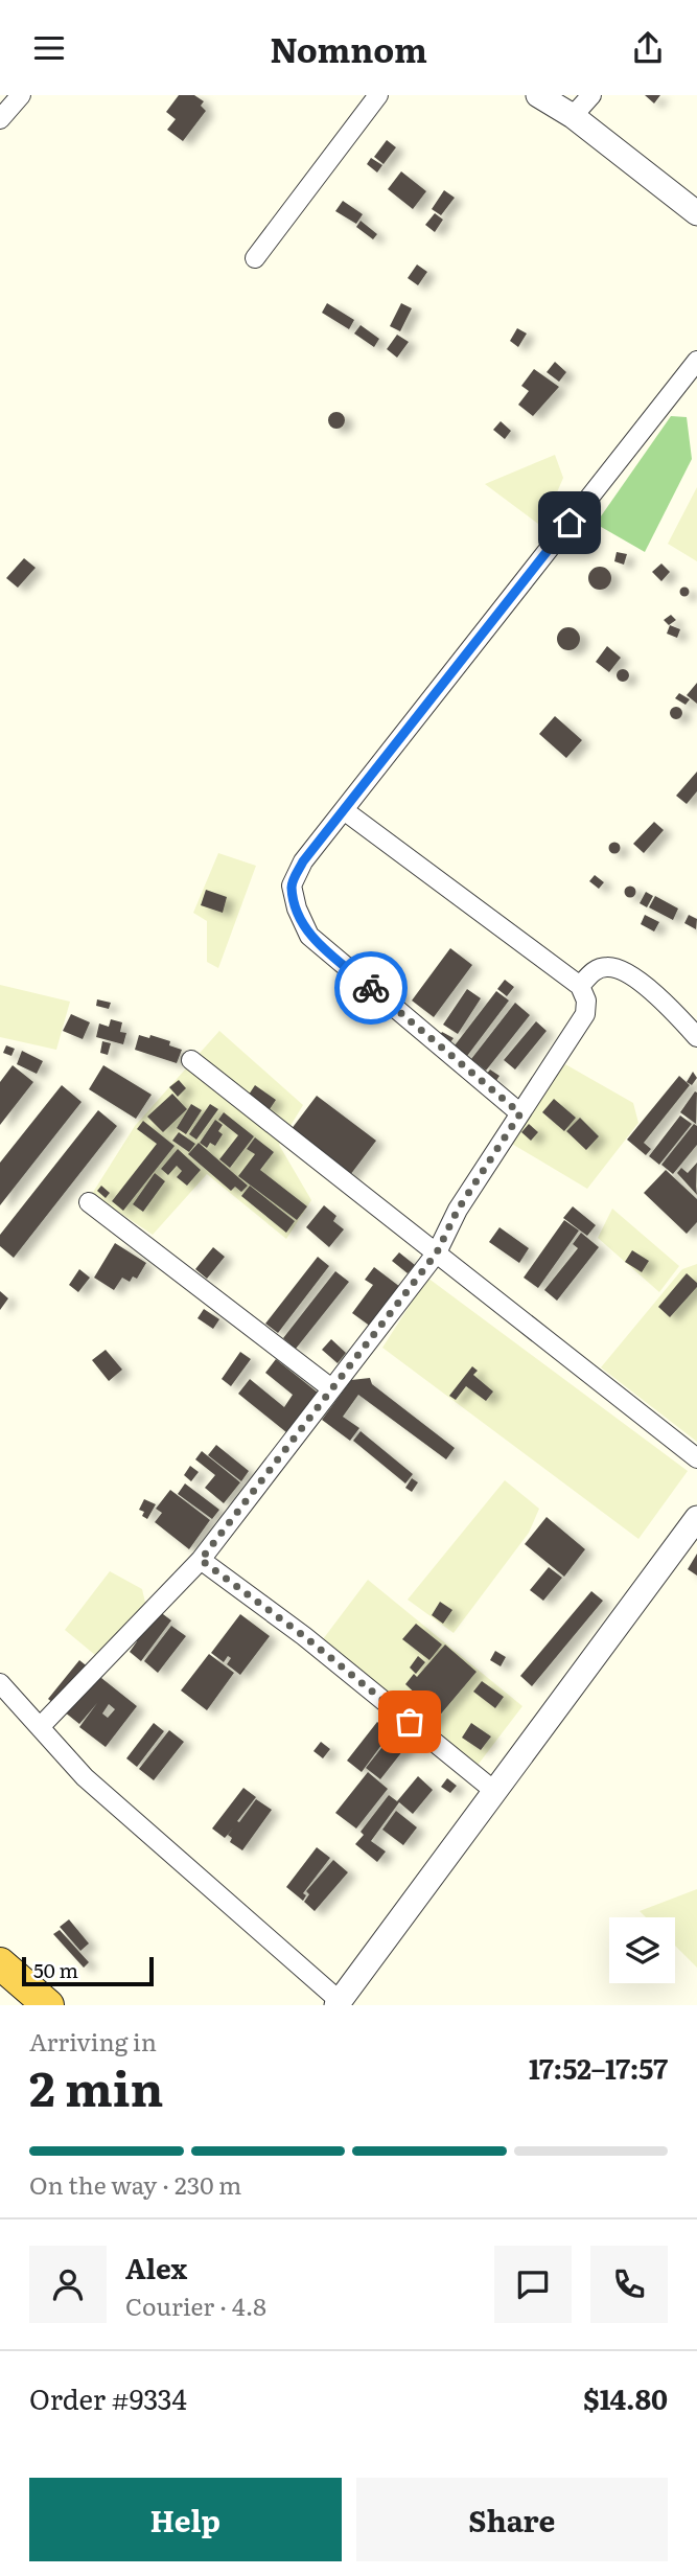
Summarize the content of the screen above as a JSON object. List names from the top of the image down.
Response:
{
  "scale_bar": "50 m",
  "page": {
    "header": "Nomnom",
    "scale": "50 m",
    "heading": ["2 min", "Arriving in", "17:52–17:57"],
    "panel": [
      "Alex",
      "Courier · 4.8",
      "Order #9334",
      "$14.80"
    ],
    "bar": "On the way · 230 m",
    "buttons": ["Help", "Share"]
  }
}
